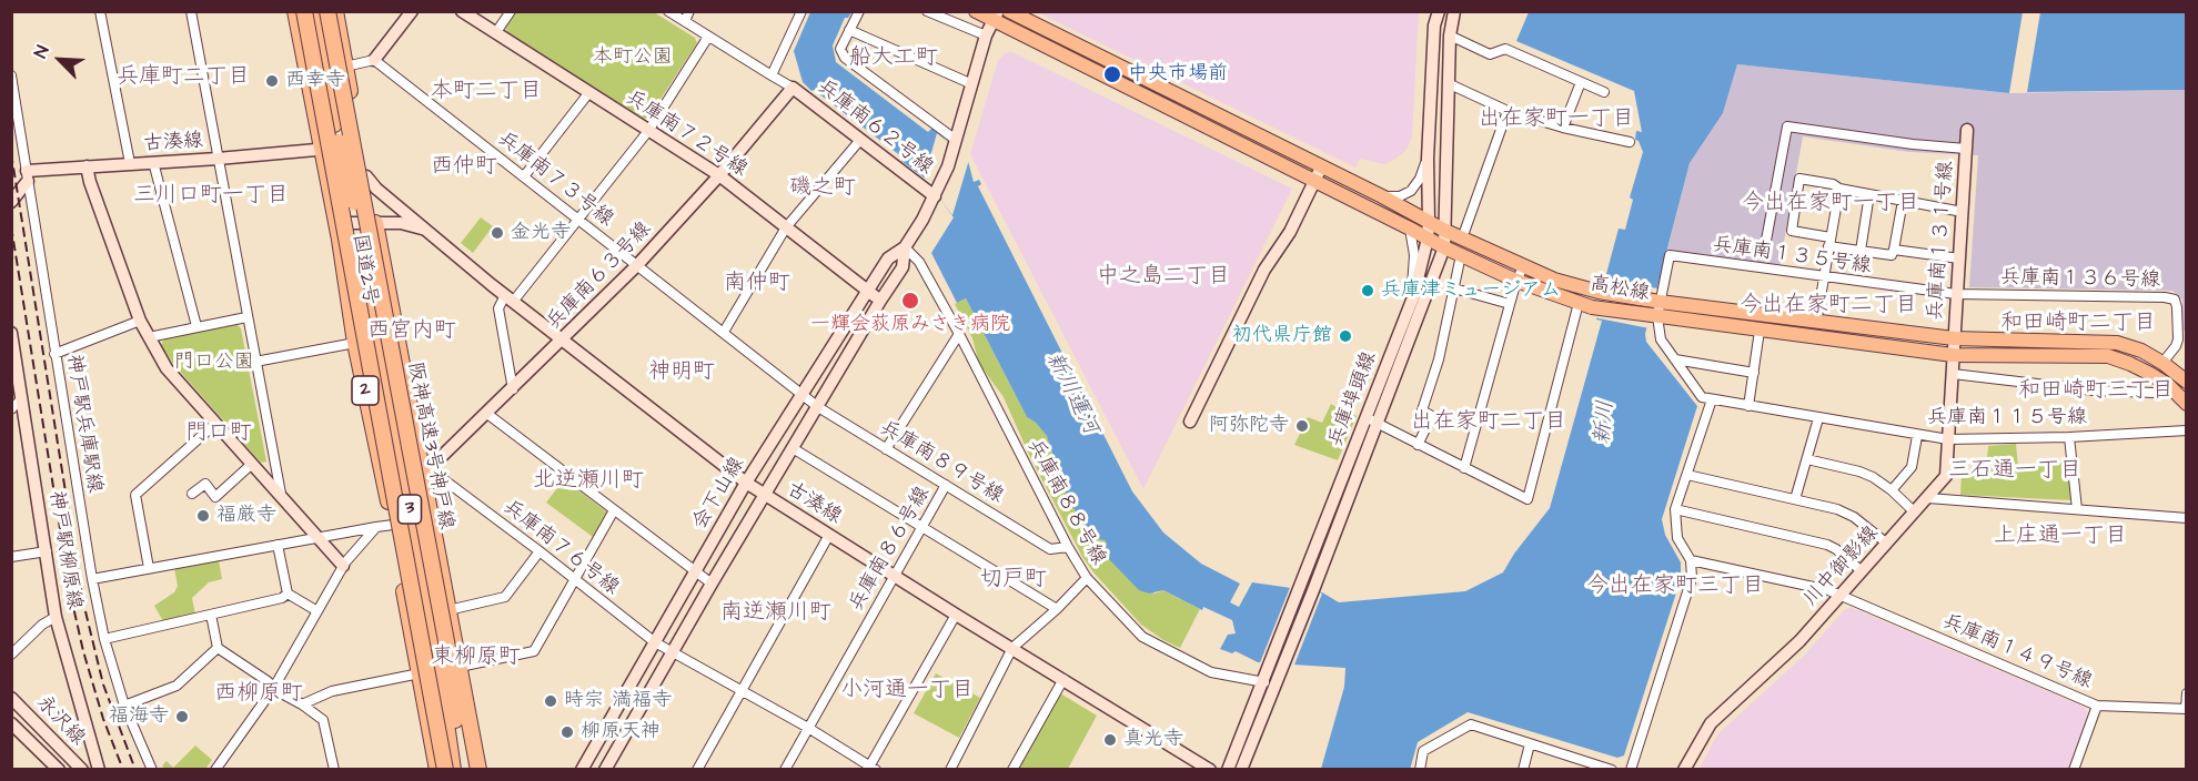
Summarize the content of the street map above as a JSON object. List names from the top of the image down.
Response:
{
  "streets": {
    "highway": [
      "国道2号",
      "2",
      "阪神高速3号神戸線",
      "3"
    ],
    "main road": ["高松線"],
    "street": [
      "兵庫南６２号線",
      "兵庫南７２号線",
      "古湊線",
      "兵庫南７３号線",
      "兵庫南１３１号線",
      "兵庫南１３５号線",
      "兵庫南６３号線",
      "兵庫南１３６号線",
      "兵庫埠頭線",
      "兵庫南１１５号線",
      "神戸駅兵庫駅線",
      "兵庫南８９号線",
      "会下山線",
      "兵庫南８８号線",
      "兵庫南７６号線",
      "兵庫南８６号線",
      "神戸駅柳原線",
      "川中御影線",
      "兵庫南１４９号線",
      "永沢線"
    ]
  },
  "crossings": [
    ["兵庫南６２号線", "兵庫南６３号線"],
    ["兵庫南６２号線", "会下山線"],
    ["兵庫南７２号線", "兵庫南６３号線"],
    ["兵庫南７２号線", "会下山線"],
    ["古湊線", "国道2号"],
    ["古湊線", "兵庫南６３号線"],
    ["古湊線", "神戸駅兵庫駅線"],
    ["古湊線", "会下山線"],
    ["古湊線", "兵庫南８６号線"],
    ["兵庫南７３号線", "兵庫南６３号線"],
    ["兵庫南７３号線", "兵庫南８９号線"],
    ["兵庫南７３号線", "会下山線"],
    ["兵庫南１３１号線", "兵庫南１３５号線"],
    ["兵庫南１３１号線", "兵庫南１３６号線"],
    ["兵庫南１３１号線", "高松線"],
    ["兵庫南１３１号線", "川中御影線"],
    ["兵庫南１３５号線", "兵庫南１３６号線"],
    ["兵庫南１３５号線", "高松線"],
    ["国道2号", "兵庫南６３号線"],
    ["国道2号", "阪神高速3号神戸線"],
    ["国道2号", "3"],
    ["国道2号", "兵庫南７６号線"],
    ["兵庫南６３号線", "兵庫南７６号線"],
    ["兵庫南１３６号線", "高松線"],
    ["高松線", "兵庫埠頭線"],
    ["高松線", "会下山線"],
    ["高松線", "川中御影線"],
    ["兵庫埠頭線", "兵庫南８８号線"],
    ["兵庫南１１５号線", "川中御影線"],
    ["阪神高速3号神戸線", "3"],
    ["兵庫南８９号線", "会下山線"],
    ["兵庫南８９号線", "兵庫南８８号線"],
    ["兵庫南８９号線", "兵庫南８６号線"],
    ["会下山線", "兵庫南８８号線"],
    ["会下山線", "兵庫南７６号線"],
    ["兵庫南７６号線", "兵庫南８６号線"],
    ["川中御影線", "兵庫南１４９号線"]
  ],
  "districts": [
    "船大工町",
    "兵庫町二丁目",
    "本町二丁目",
    "出在家町一丁目",
    "西仲町",
    "磯之町",
    "三川口町一丁目",
    "今出在家町一丁目",
    "中之島二丁目",
    "南仲町",
    "今出在家町二丁目",
    "和田崎町二丁目",
    "西宮内町",
    "神明町",
    "和田崎町三丁目",
    "出在家町二丁目",
    "門口町",
    "三石通一丁目",
    "北逆瀬川町",
    "上庄通一丁目",
    "切戸町",
    "今出在家町三丁目",
    "南逆瀬川町",
    "東柳原町",
    "小河通一丁目",
    "西柳原町"
  ],
  "water": ["新川運河", "新川"],
  "parks": ["本町公園", "門口公園"],
  "places": [
    "中央市場前",
    "西幸寺",
    "金光寺",
    "兵庫津ミュージアム",
    "一輝会荻原みさき病院",
    "初代県庁館",
    "阿弥陀寺",
    "福厳寺",
    "時宗 満福寺",
    "福海寺",
    "柳原天神",
    "真光寺"
  ],
  "north": "top left"
}
